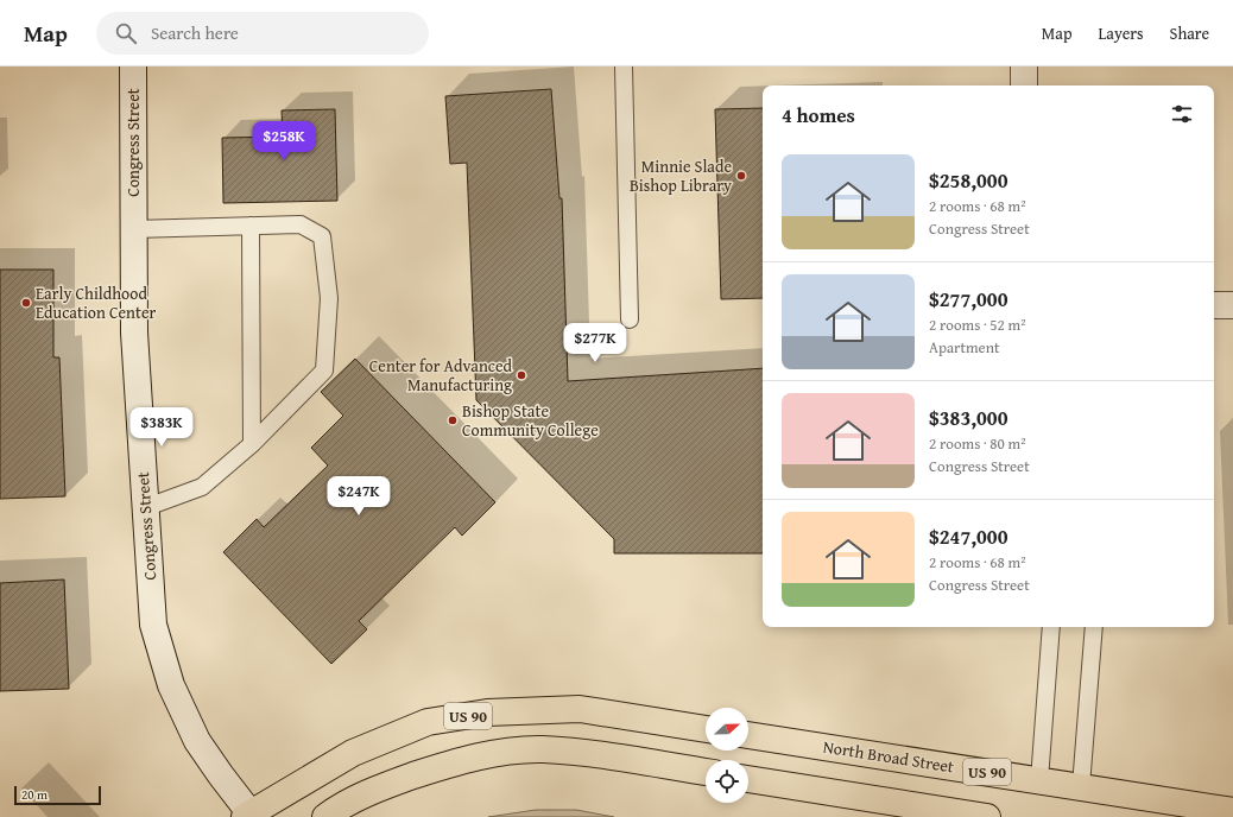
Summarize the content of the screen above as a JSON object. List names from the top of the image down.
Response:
{
  "streets": {
    "main road": ["US 90", "North Broad Street"],
    "street": ["Congress Street"]
  },
  "crossings": [
    ["Congress Street", "US 90"]
  ],
  "places": [
    "Minnie Slade Bishop Library",
    "Early Childhood Education Center",
    "Center for Advanced Manufacturing",
    "Bishop State Community College"
  ],
  "scale_bar": "20 m",
  "north": "right",
  "page": {
    "header": "Map",
    "search": "Search here",
    "nav": ["Map", "Layers", "Share"],
    "heading": "4 homes",
    "price": [
      "$258K",
      "$277K",
      "$383K",
      "$247K"
    ],
    "list": [
      {
        "name": "$258,000",
        "note": "2 rooms · 68 m² · Congress Street"
      },
      {
        "name": "$277,000",
        "note": "2 rooms · 52 m² · Apartment"
      },
      {
        "name": "$383,000",
        "note": "2 rooms · 80 m² · Congress Street"
      },
      {
        "name": "$247,000",
        "note": "2 rooms · 68 m² · Congress Street"
      }
    ],
    "scale": "20 m"
  }
}
